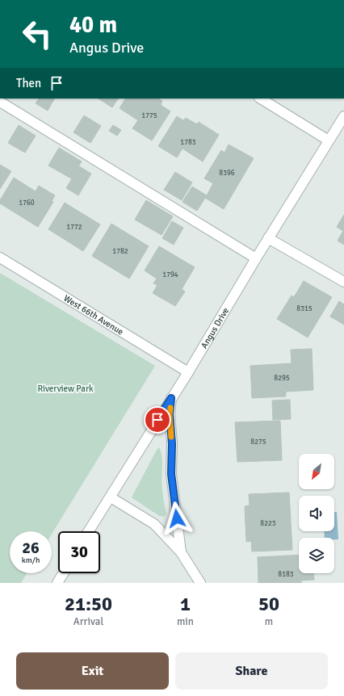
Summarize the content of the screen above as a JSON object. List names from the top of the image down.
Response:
{
  "streets": {
    "street": ["West 66th Avenue", "Angus Drive"]
  },
  "crossings": [
    ["West 66th Avenue", "Angus Drive"]
  ],
  "parks": ["Riverview Park"],
  "house_numbers": [
    "1775",
    "1783",
    "8396",
    "1760",
    "1772",
    "1782",
    "1794",
    "8315",
    "8295",
    "8275",
    "8223",
    "8183"
  ],
  "north": "bottom left",
  "page": {
    "turn": ["40 m", "Angus Drive"],
    "then": "Then",
    "speed": "26 km/h",
    "limit": "30",
    "eta": [
      "21:50",
      "Arrival",
      "1",
      "min",
      "50",
      "m"
    ],
    "buttons": ["Exit", "Share"]
  }
}
